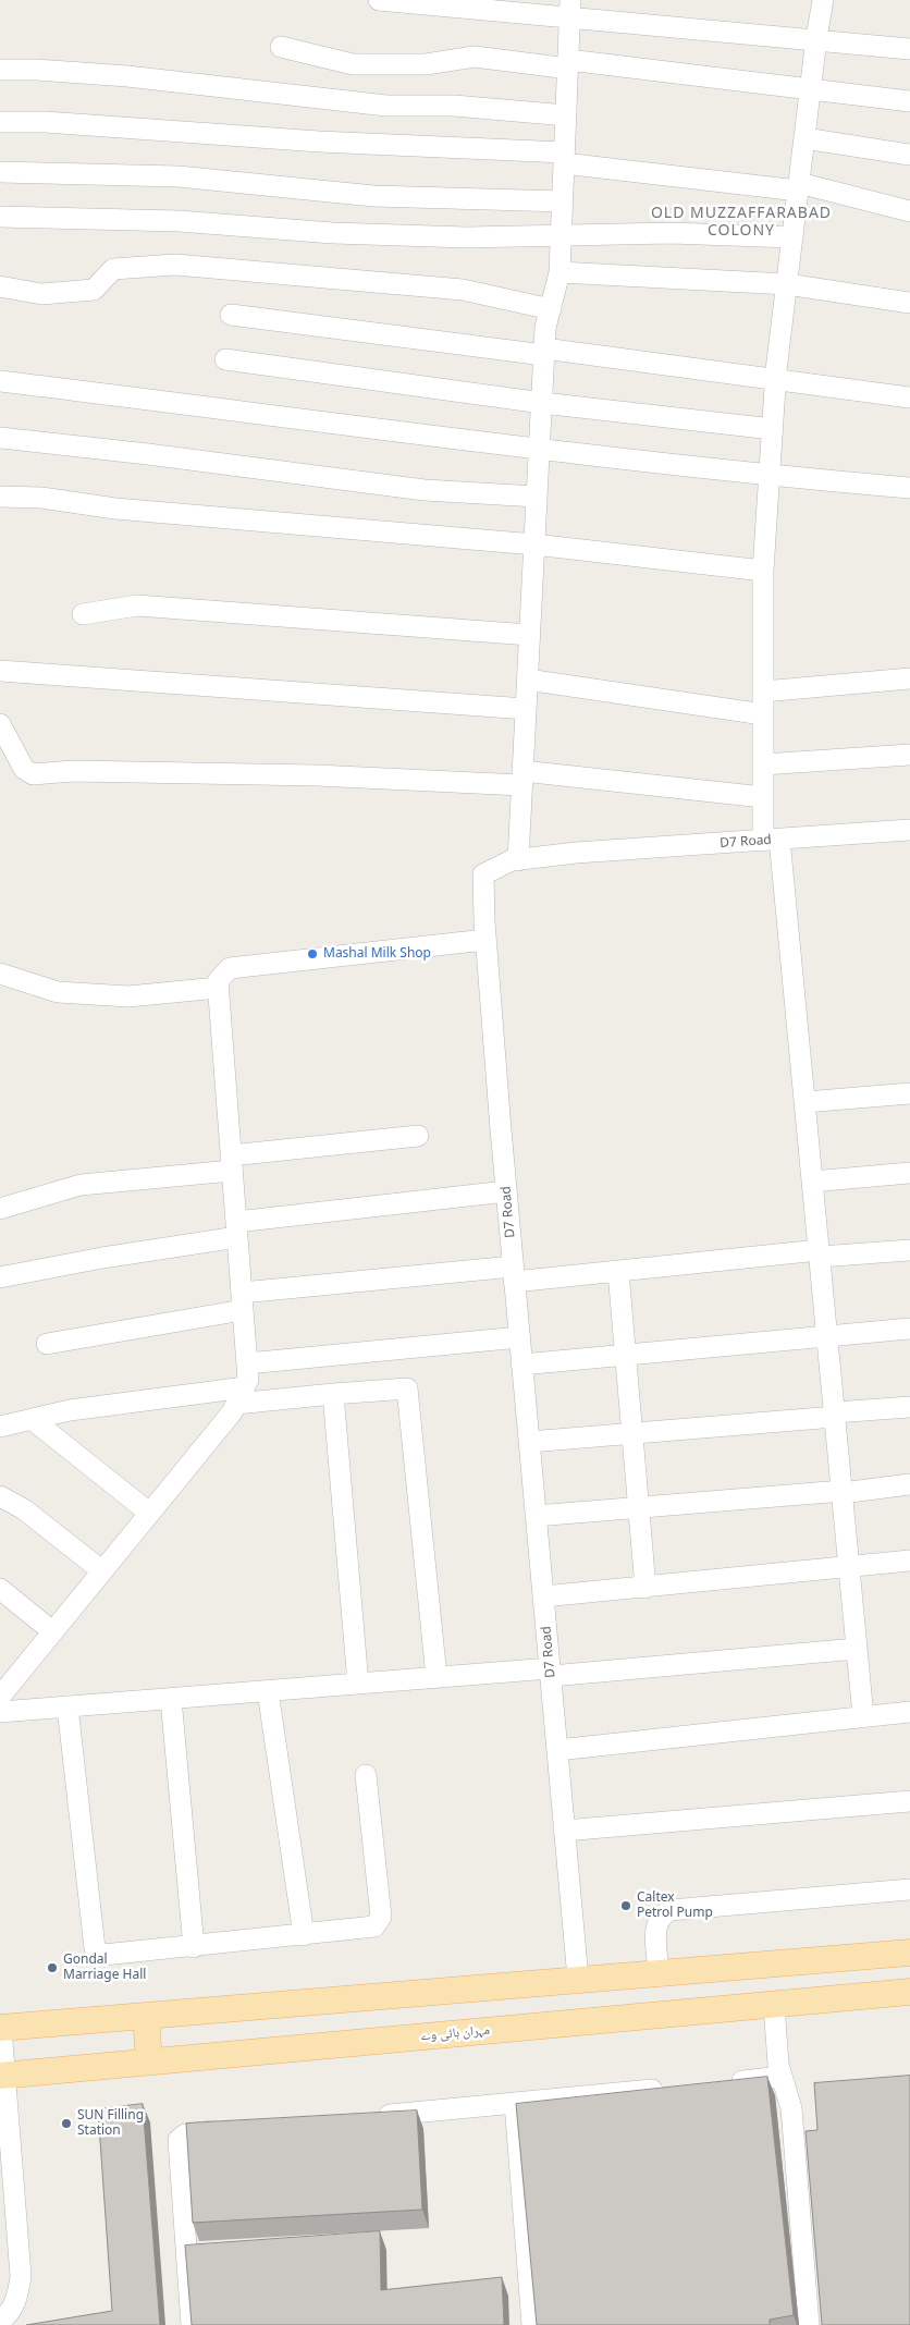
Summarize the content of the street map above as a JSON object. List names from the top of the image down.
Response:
{
  "streets": {
    "main road": ["مہران ہائی وے"],
    "street": ["D7 Road"]
  },
  "districts": ["OLD MUZZAFFARABAD COLONY"],
  "places": [
    "Mashal Milk Shop",
    "Caltex Petrol Pump",
    "Gondal Marriage Hall",
    "SUN Filling Station"
  ]
}
